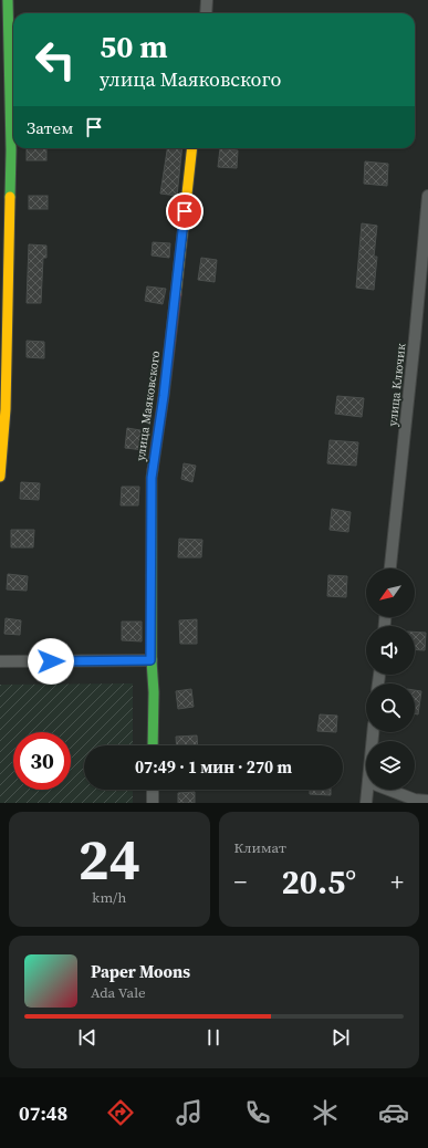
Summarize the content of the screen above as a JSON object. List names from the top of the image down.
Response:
{
  "streets": {
    "street": ["улица Ключик", "улица Маяковского"]
  },
  "north": "bottom left",
  "page": {
    "turn": ["50 m", "улица Маяковского"],
    "then": "Затем",
    "limit": "30",
    "trip": "07:49 · 1 мин · 270 m",
    "tile": [
      ["24", "km/h"],
      "Климат"
    ],
    "heat": ["−", "20.5°", "+"],
    "song": ["Paper Moons", "Ada Vale"],
    "tabs": "07:48"
  }
}
